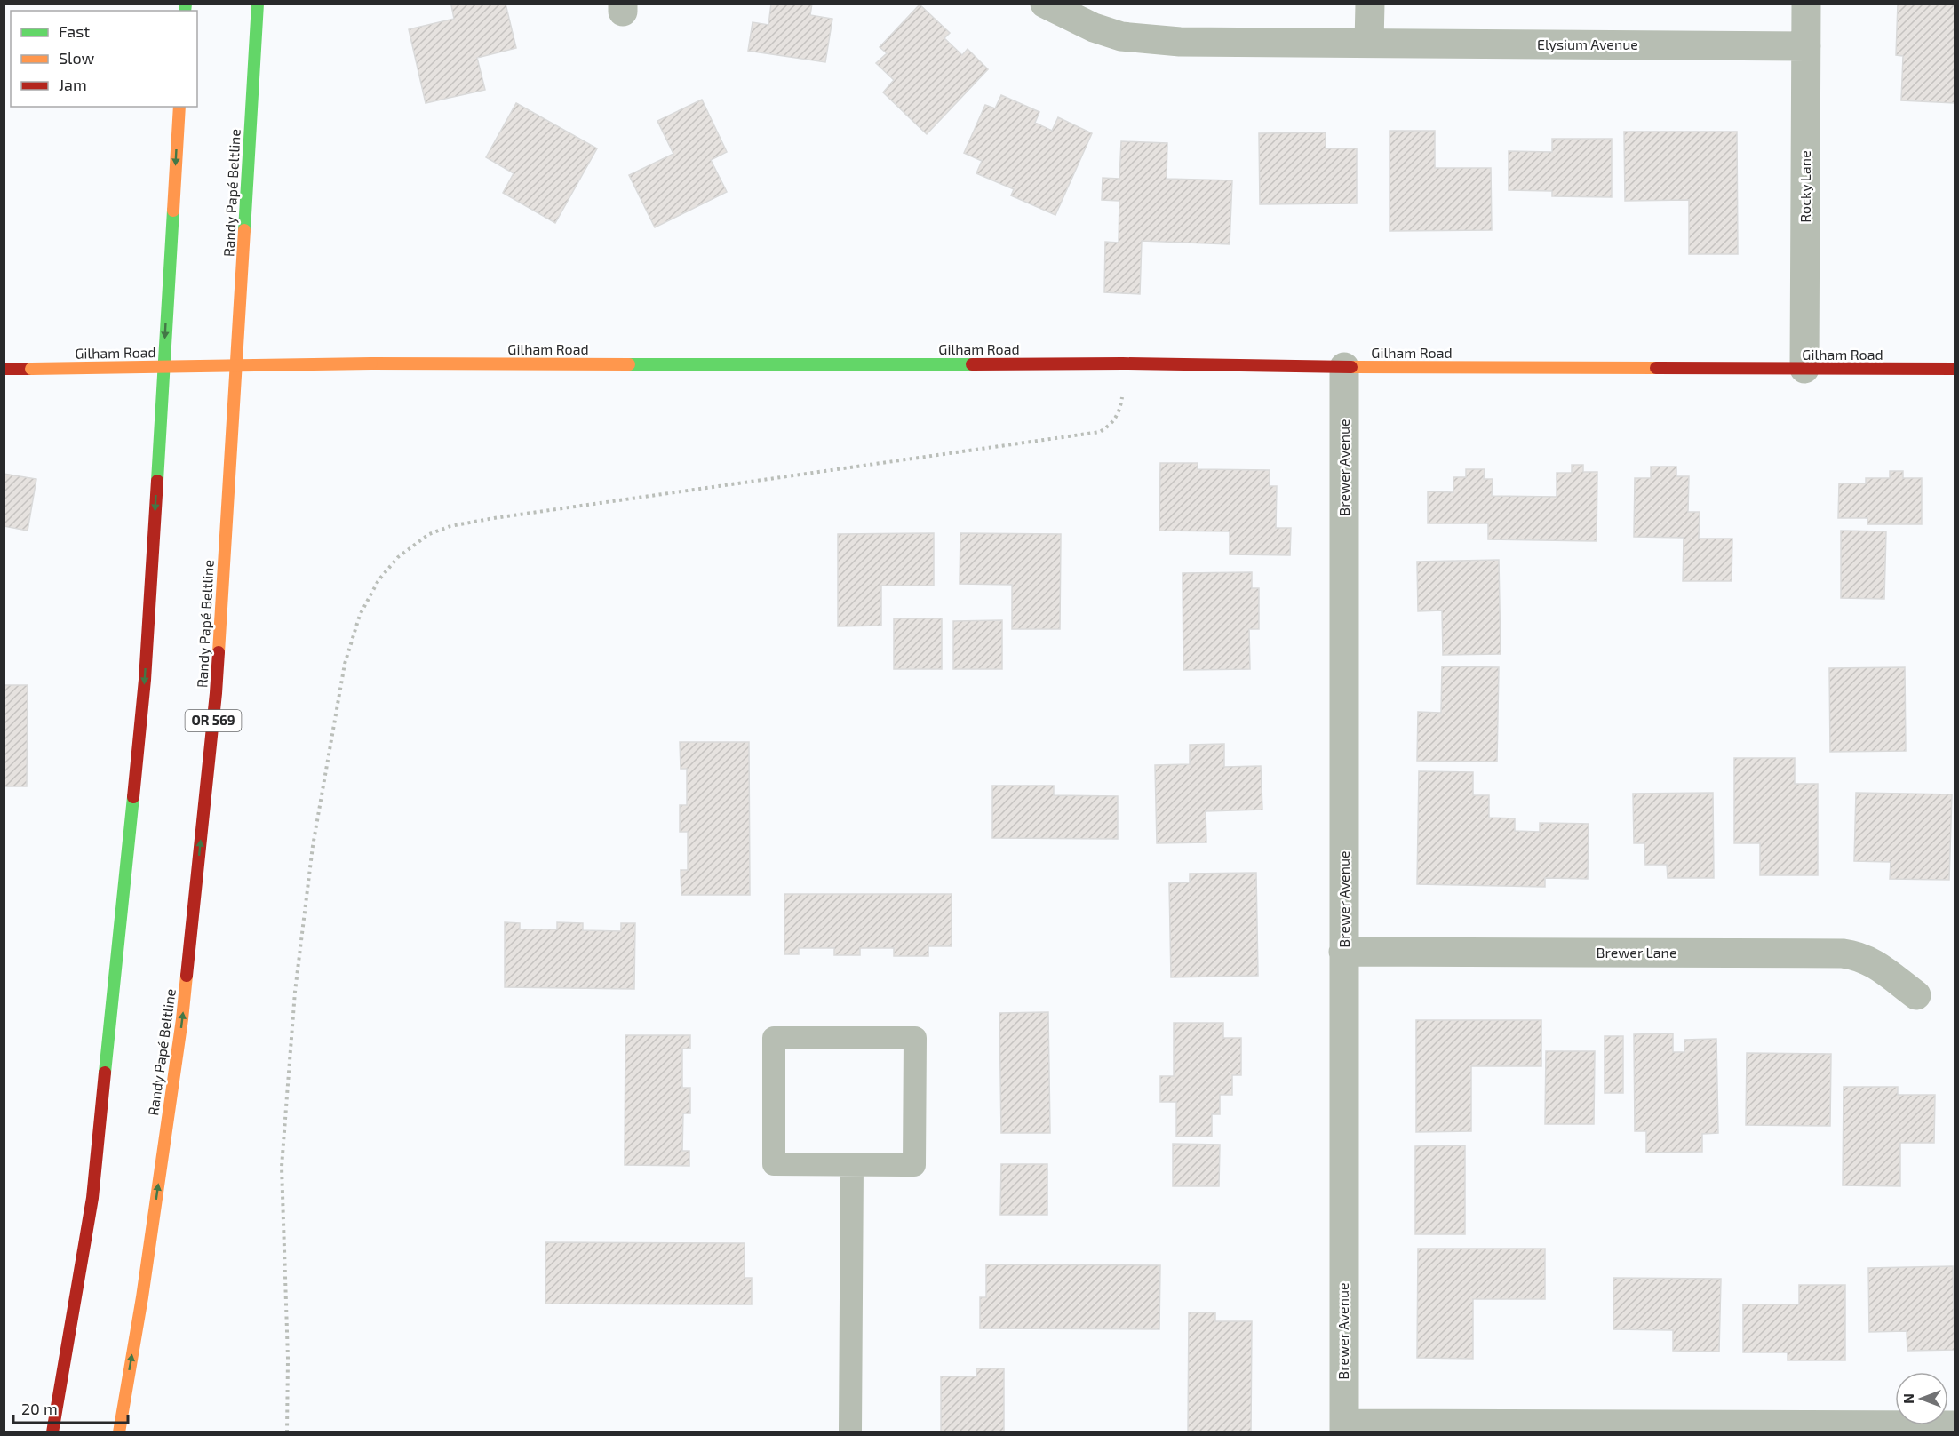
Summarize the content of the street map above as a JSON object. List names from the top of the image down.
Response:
{
  "streets": {
    "main road": ["Randy Papé Beltline", "Gilham Road", "OR 569"],
    "street": [
      "Elysium Avenue",
      "Rocky Lane",
      "Brewer Avenue",
      "Brewer Lane"
    ]
  },
  "crossings": [
    ["Elysium Avenue", "Rocky Lane"],
    ["Rocky Lane", "Gilham Road"],
    ["Gilham Road", "Brewer Avenue"],
    ["Brewer Avenue", "Brewer Lane"]
  ],
  "legend": ["Fast", "Slow", "Jam"],
  "scale_bar": "20 m",
  "north": "left"
}
